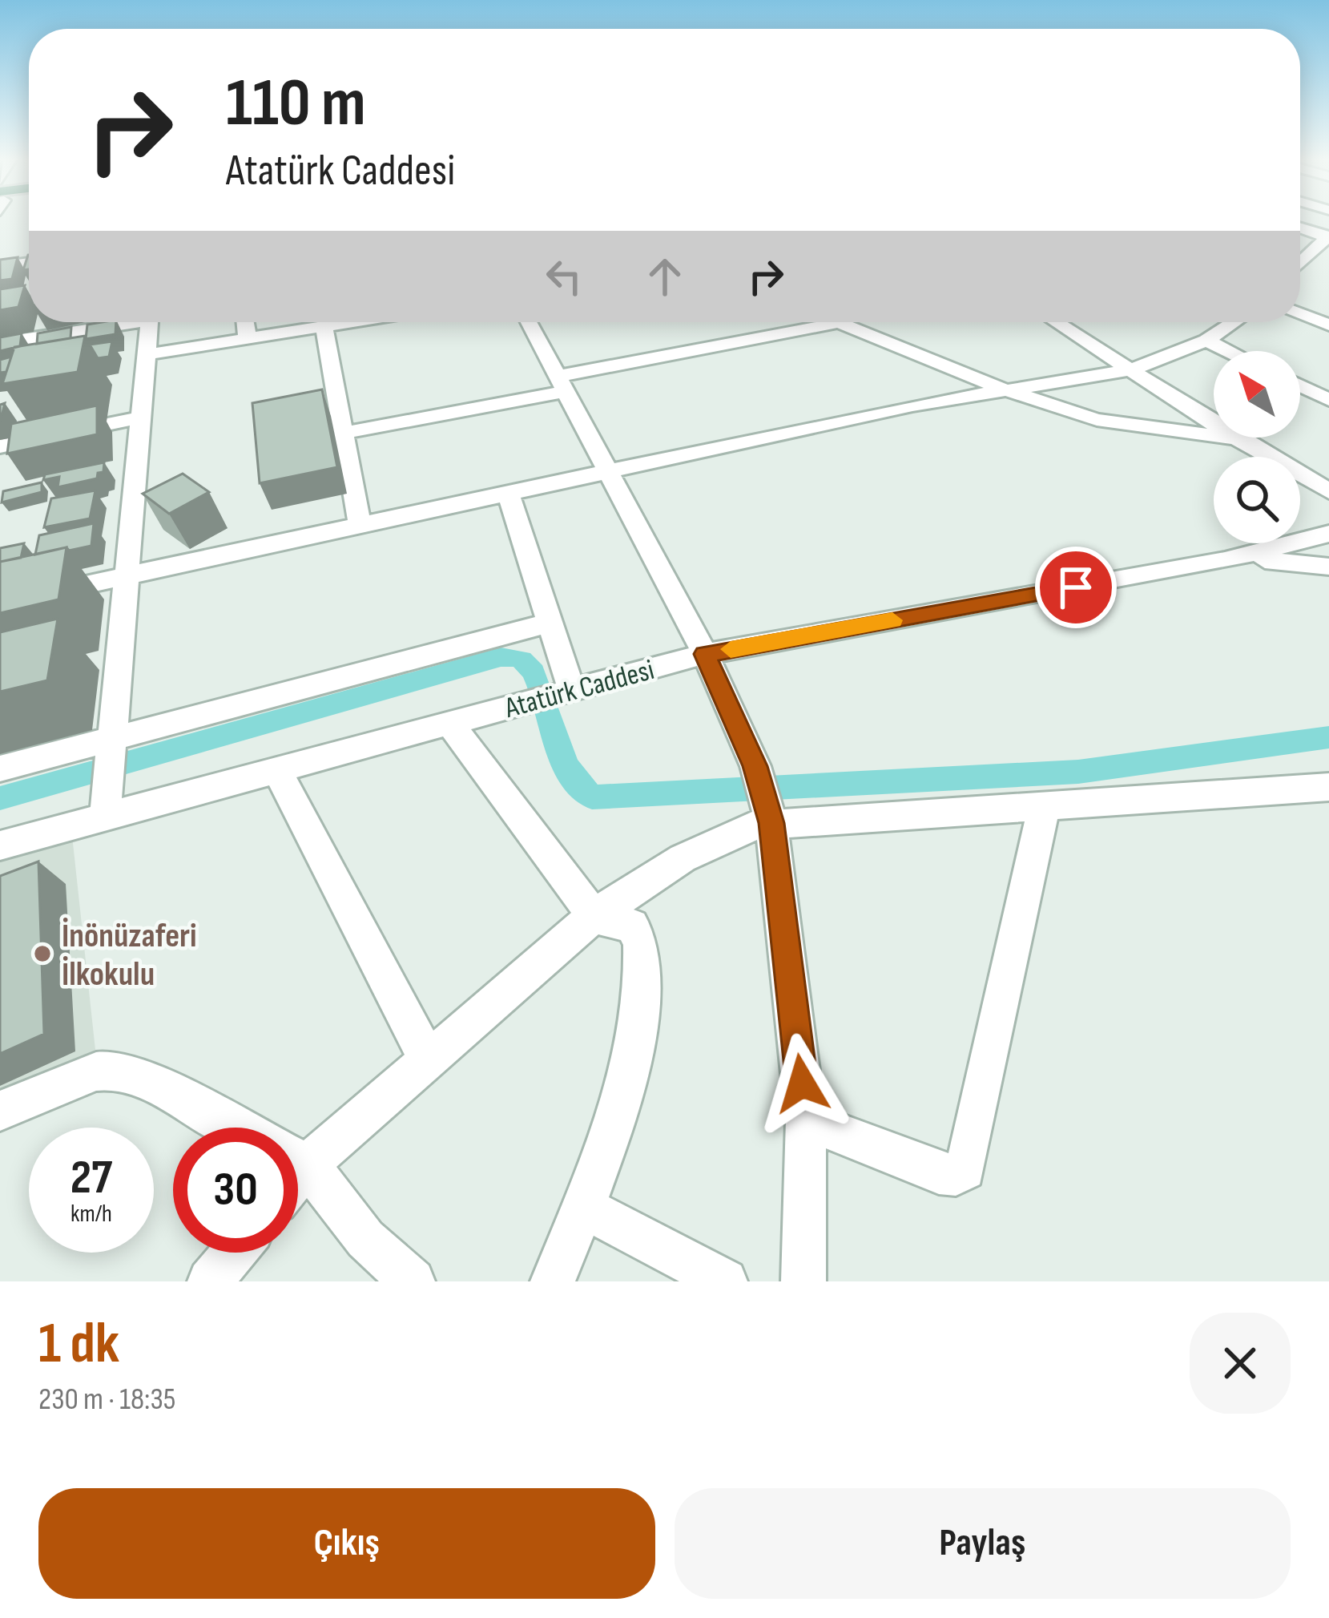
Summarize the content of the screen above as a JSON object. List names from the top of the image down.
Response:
{
  "streets": {
    "street": ["Atatürk Caddesi"]
  },
  "places": ["İnönüzaferi İlkokulu"],
  "north": "top left",
  "page": {
    "turn": ["110 m", "Atatürk Caddesi"],
    "speed": "27 km/h",
    "limit": "30",
    "heading": ["1 dk", "230 m · 18:35"],
    "buttons": ["Çıkış", "Paylaş"]
  }
}
